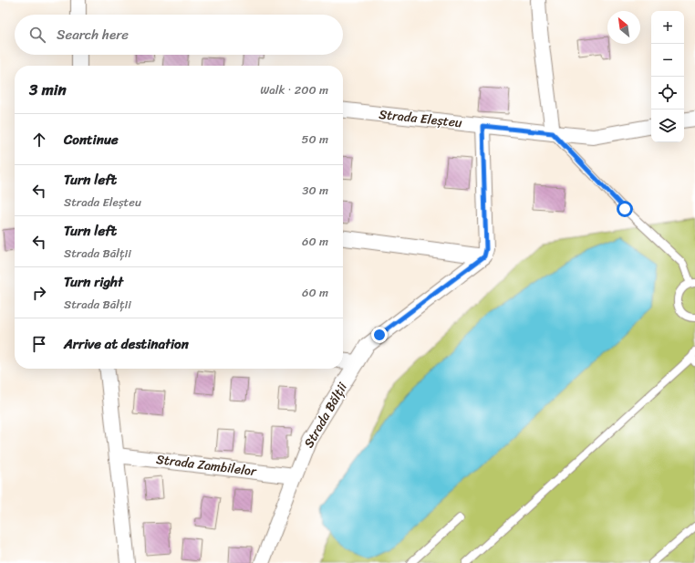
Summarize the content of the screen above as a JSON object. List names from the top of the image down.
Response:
{
  "streets": {
    "street": ["Strada Eleșteu", "Strada Bălții", "Strada Zambilelor"]
  },
  "crossings": [
    ["Strada Bălții", "Strada Zambilelor"]
  ],
  "north": "top left",
  "page": {
    "map_buttons": ["+", "−"],
    "search": "Search here",
    "heading": ["3 min", "Walk · 200 m"],
    "list": [
      ["Continue", "50 m"],
      ["Turn left", "Strada Eleșteu", "30 m"],
      ["Turn left", "Strada Bălții", "60 m"],
      ["Turn right", "Strada Bălții", "60 m"],
      "Arrive at destination"
    ]
  }
}
